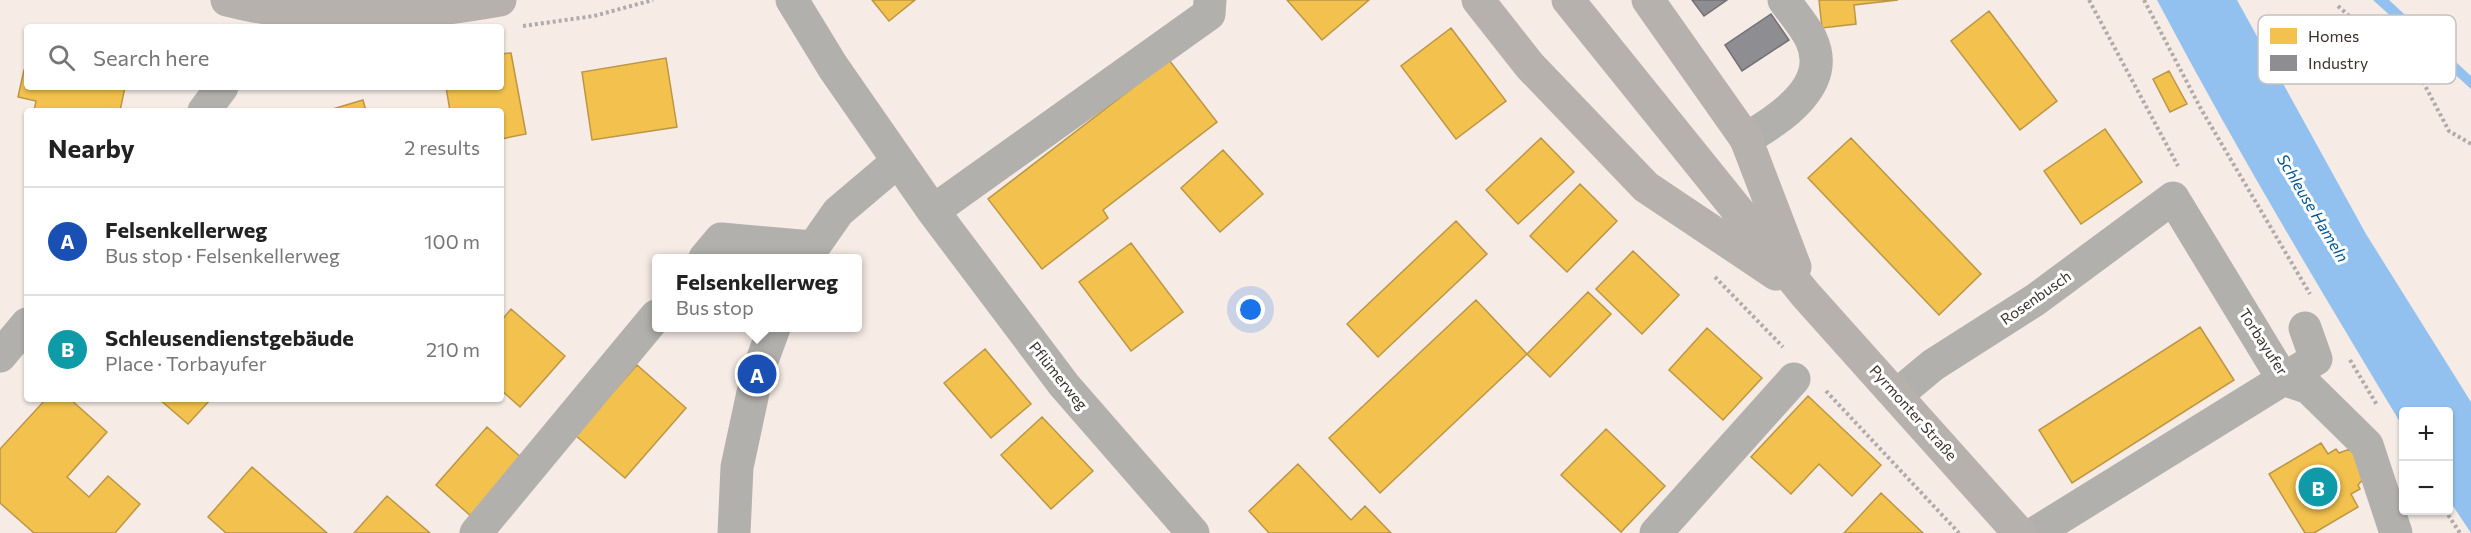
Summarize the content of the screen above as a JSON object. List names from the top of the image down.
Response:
{
  "streets": {
    "main road": ["Pyrmonter Straße"],
    "street": ["Rosenbusch", "Torbayufer", "Pflümerweg"]
  },
  "crossings": [
    ["Rosenbusch", "Torbayufer"],
    ["Rosenbusch", "Pyrmonter Straße"]
  ],
  "water": ["Schleuse Hameln"],
  "legend": ["Homes", "Industry"],
  "page": {
    "search": "Search here",
    "heading": ["Nearby", "2 results"],
    "list": [
      {
        "mark": "A",
        "name": "Felsenkellerweg",
        "note": "Bus stop · Felsenkellerweg",
        "value": "100 m"
      },
      {
        "mark": "B",
        "name": "Schleusendienstgebäude",
        "note": "Place · Torbayufer",
        "value": "210 m"
      }
    ],
    "popup": ["Felsenkellerweg", "Bus stop"],
    "pins": ["A", "B"],
    "map_buttons": ["+", "−"]
  }
}
